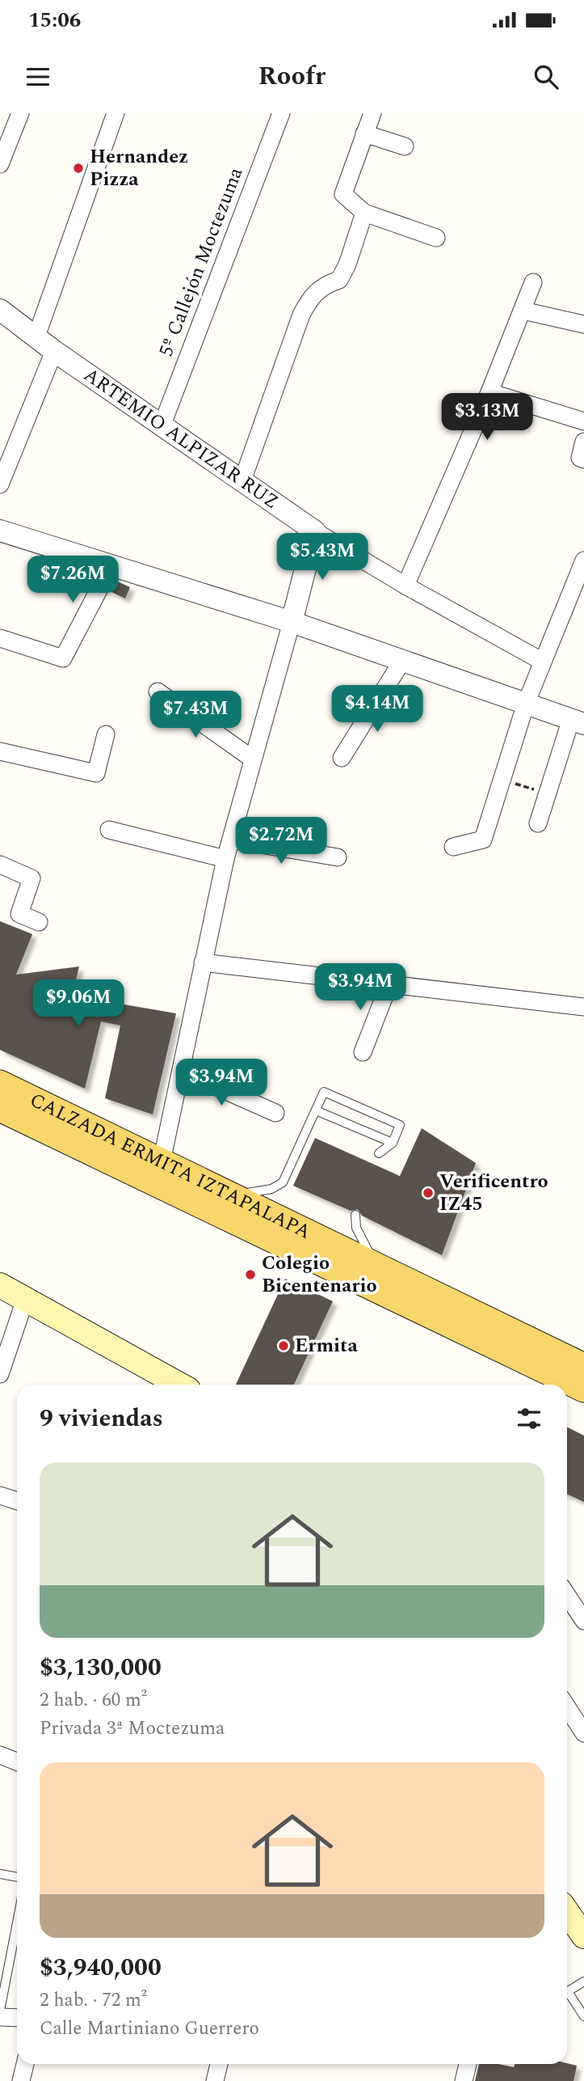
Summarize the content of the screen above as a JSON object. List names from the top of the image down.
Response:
{
  "streets": {
    "main road": ["CALZADA ERMITA IZTAPALAPA"],
    "street": ["5º Callejón Moctezuma", "ARTEMIO ALPIZAR RUZ"]
  },
  "crossings": [
    ["5º Callejón Moctezuma", "ARTEMIO ALPIZAR RUZ"]
  ],
  "places": [
    "Hernandez Pizza",
    "Verificentro IZ45",
    "Colegio Bicentenario",
    "Ermita"
  ],
  "page": {
    "status": "15:06",
    "header": "Roofr",
    "price": [
      "$3.13M",
      "$5.43M",
      "$7.26M",
      "$4.14M",
      "$7.43M",
      "$2.72M",
      "$3.94M",
      "$9.06M",
      "$3.94M"
    ],
    "heading": "9 viviendas",
    "list": [
      {
        "name": "$3,130,000",
        "note": "2 hab. · 60 m² · Privada 3ª Moctezuma"
      },
      {
        "name": "$3,940,000",
        "note": "2 hab. · 72 m² · Calle Martiniano Guerrero"
      }
    ]
  }
}
